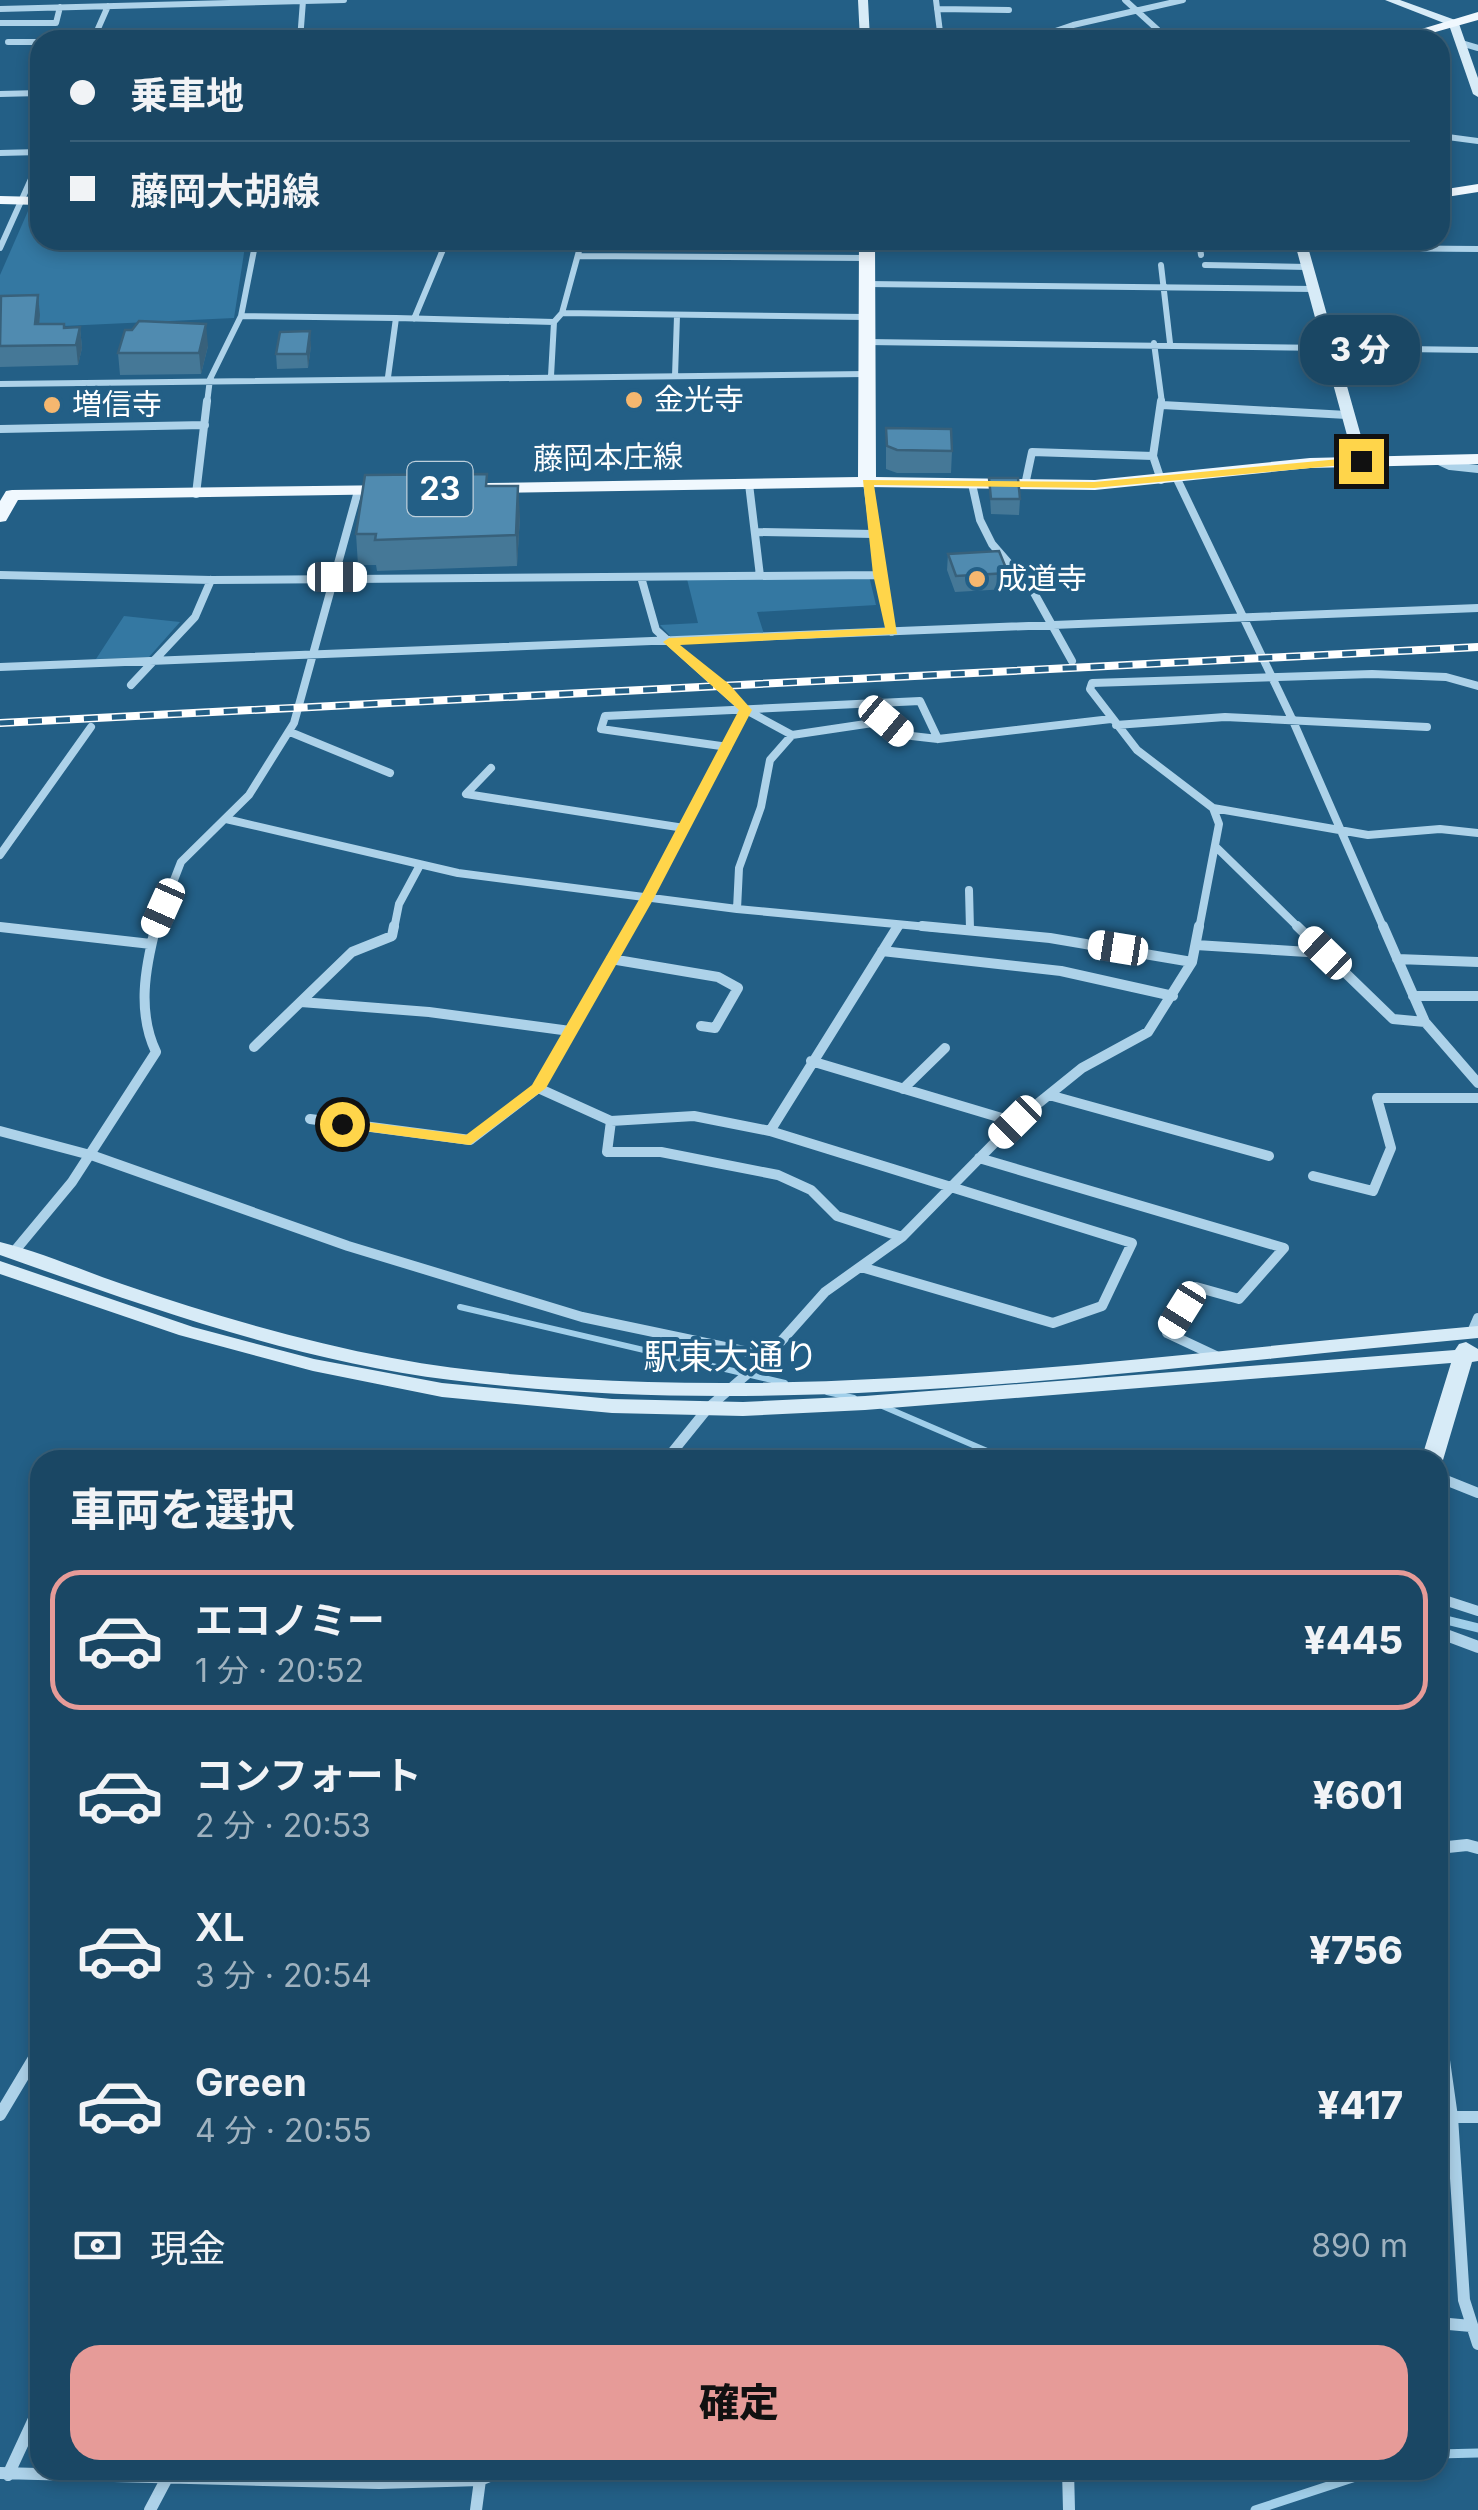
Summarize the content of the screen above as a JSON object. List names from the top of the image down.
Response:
{
  "streets": {
    "main road": ["藤岡本庄線", "23"],
    "street": ["駅東大通り"]
  },
  "places": ["金光寺", "増信寺", "成道寺"],
  "page": {
    "banner": ["乗車地", "藤岡大胡線"],
    "bubble": "3 分",
    "heading": "車両を選択",
    "list": [
      {
        "name": "エコノミー",
        "note": "1 分 · 20:52",
        "value": "¥445"
      },
      {
        "name": "コンフォート",
        "note": "2 分 · 20:53",
        "value": "¥601"
      },
      {
        "name": "XL",
        "note": "3 分 · 20:54",
        "value": "¥756"
      },
      {
        "name": "Green",
        "note": "4 分 · 20:55",
        "value": "¥417"
      }
    ],
    "pay": ["現金", "890 m"],
    "buttons": "確定"
  }
}
